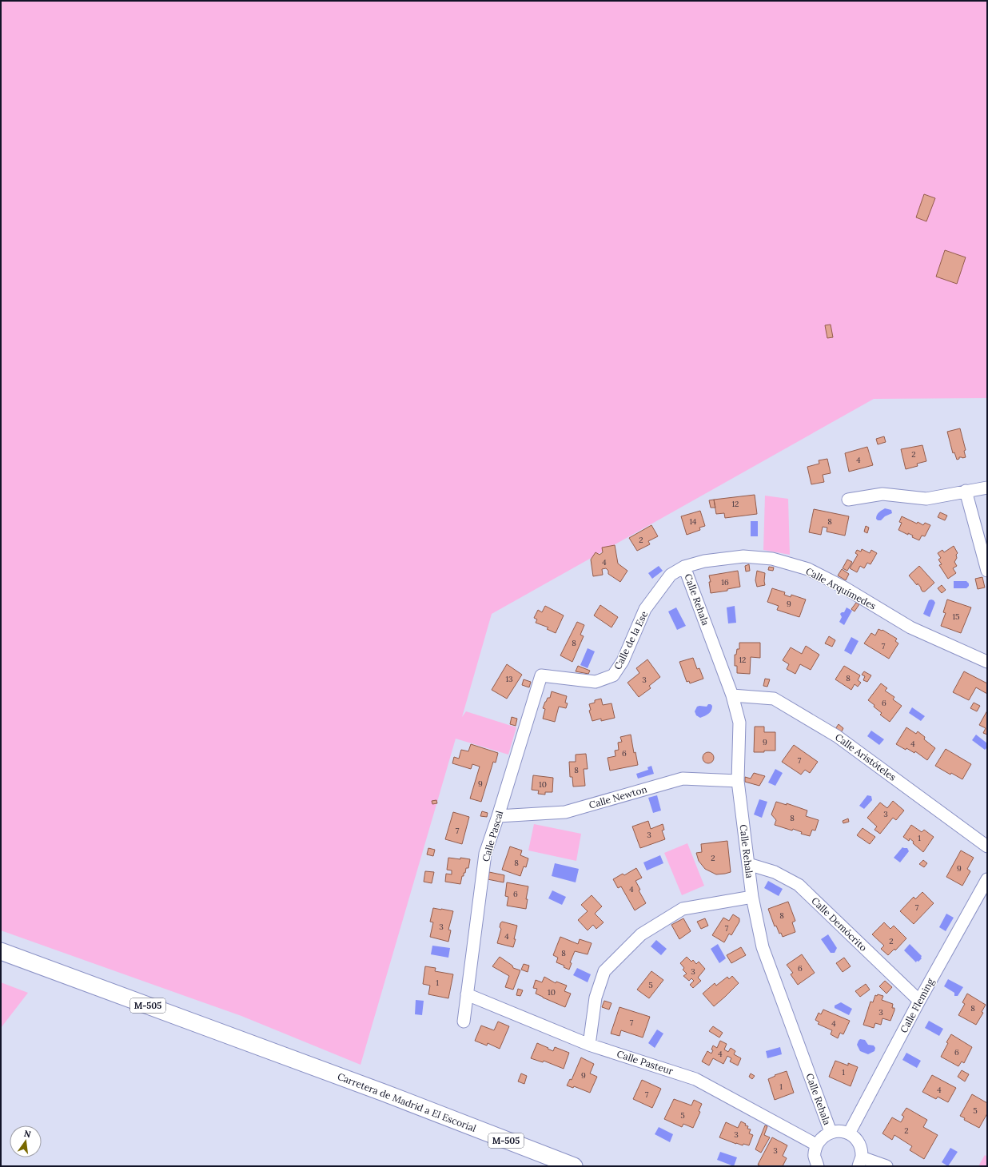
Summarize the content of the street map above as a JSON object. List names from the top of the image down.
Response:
{
  "streets": {
    "highway": ["M-505", "Carretera de Madrid a El Escorial"],
    "street": [
      "Calle Arquímedes",
      "Calle Rehala",
      "Calle de la Ese",
      "Calle Aristóteles",
      "Calle Newton",
      "Calle Pascal",
      "Calle Demócrito",
      "Calle Fleming",
      "Calle Pasteur"
    ]
  },
  "crossings": [
    ["Calle Arquímedes", "Calle Rehala"],
    ["Calle Arquímedes", "Calle de la Ese"],
    ["Calle Rehala", "Calle de la Ese"],
    ["Calle Rehala", "Calle Aristóteles"],
    ["Calle Rehala", "Calle Newton"],
    ["Calle Rehala", "Calle Demócrito"],
    ["Calle de la Ese", "Calle Pascal"],
    ["Calle Newton", "Calle Pascal"],
    ["Calle Pascal", "Calle Pasteur"],
    ["Calle Demócrito", "Calle Fleming"]
  ],
  "house_numbers": [
    "2",
    "4",
    "12",
    "14",
    "8",
    "2",
    "4",
    "16",
    "9",
    "15",
    "8",
    "7",
    "12",
    "8",
    "13",
    "3",
    "6",
    "9",
    "4",
    "6",
    "7",
    "8",
    "9",
    "10",
    "3",
    "8",
    "7",
    "3",
    "1",
    "2",
    "8",
    "9",
    "4",
    "6",
    "7",
    "8",
    "3",
    "7",
    "4",
    "2",
    "8",
    "6",
    "3",
    "1",
    "5",
    "10",
    "8",
    "3",
    "7",
    "4",
    "6",
    "4",
    "1",
    "9",
    "1",
    "4",
    "7",
    "5",
    "5",
    "2",
    "3",
    "3"
  ],
  "north": "top"
}
